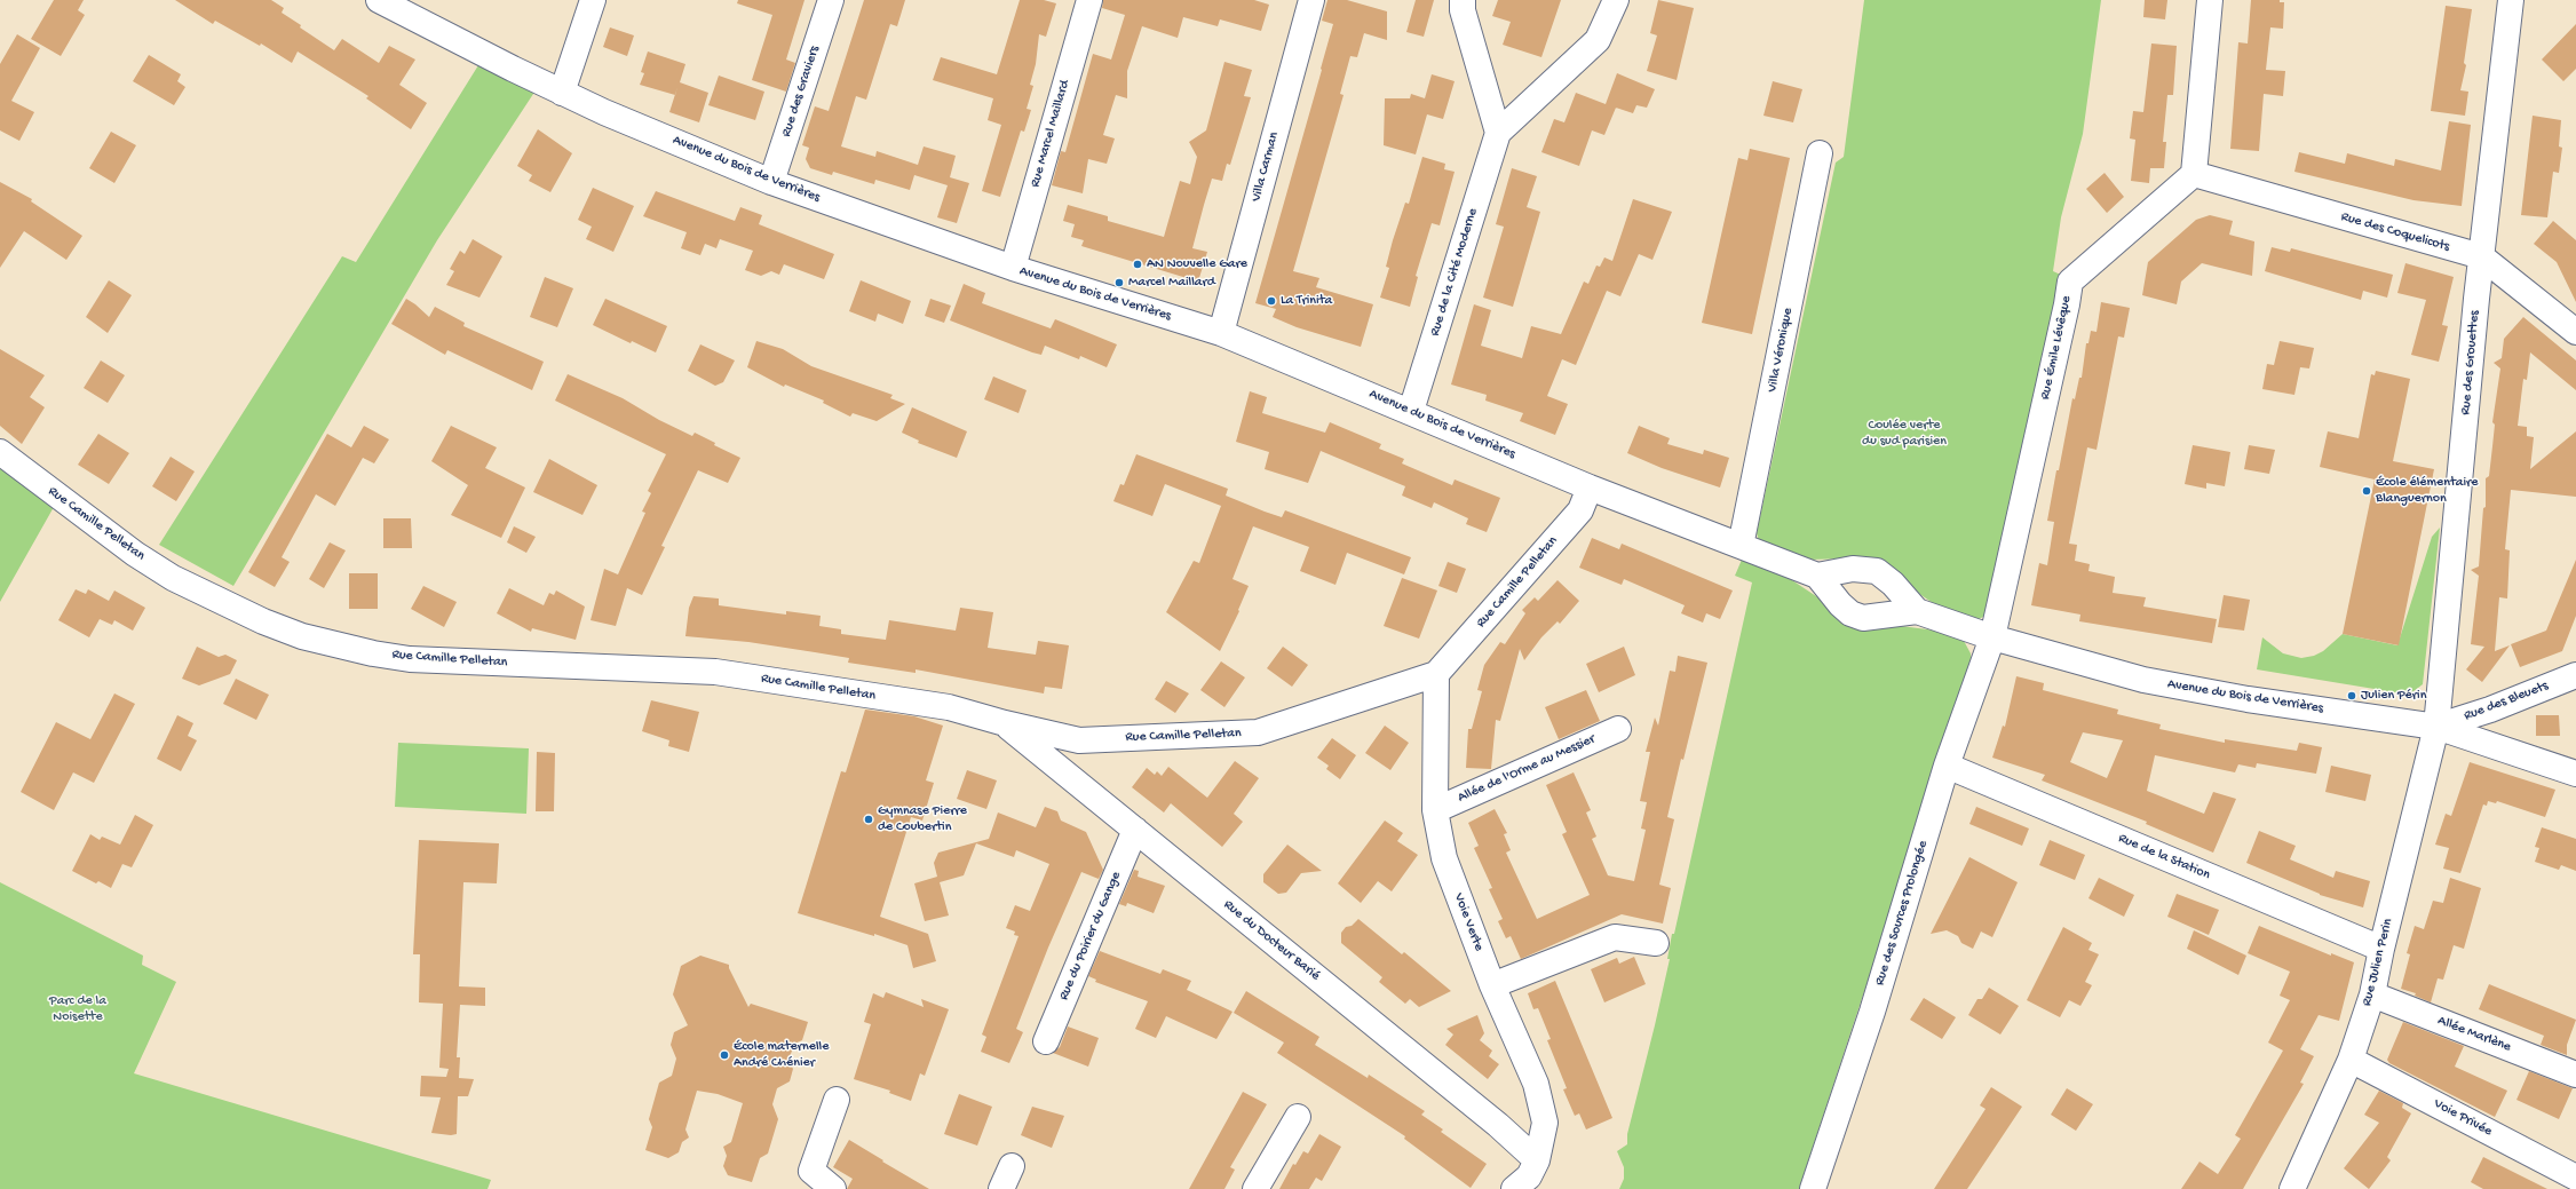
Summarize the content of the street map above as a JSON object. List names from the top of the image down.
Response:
{
  "streets": {
    "street": [
      "Rue des Graviers",
      "Rue Marcel Maillard",
      "Villa Carman",
      "Avenue du Bois de Verrières",
      "Rue des Coquelicots",
      "Rue de la Cité Moderne",
      "Rue Émile Lévêque",
      "Villa Véronique",
      "Rue des Grouettes",
      "Rue Camille Pelletan",
      "Rue des Bleuets",
      "Allée de l'Orme au Messier",
      "Rue de la Station",
      "Rue des Sources Prolongée",
      "Voie Verte",
      "Rue du Poirier du Gange",
      "Rue du Docteur Barié",
      "Rue Julien Perin",
      "Allée Marlène",
      "Voie Privée"
    ]
  },
  "crossings": [
    ["Rue des Graviers", "Avenue du Bois de Verrières"],
    ["Rue Marcel Maillard", "Avenue du Bois de Verrières"],
    ["Villa Carman", "Avenue du Bois de Verrières"],
    ["Avenue du Bois de Verrières", "Rue de la Cité Moderne"],
    ["Avenue du Bois de Verrières", "Rue Émile Lévêque"],
    ["Avenue du Bois de Verrières", "Villa Véronique"],
    ["Avenue du Bois de Verrières", "Rue des Grouettes"],
    ["Avenue du Bois de Verrières", "Rue Camille Pelletan"],
    ["Avenue du Bois de Verrières", "Rue des Bleuets"],
    ["Avenue du Bois de Verrières", "Rue des Sources Prolongée"],
    ["Avenue du Bois de Verrières", "Rue Julien Perin"],
    ["Rue des Coquelicots", "Rue Émile Lévêque"],
    ["Rue des Coquelicots", "Rue des Grouettes"],
    ["Rue Émile Lévêque", "Rue des Sources Prolongée"],
    ["Rue des Grouettes", "Rue des Bleuets"],
    ["Rue des Grouettes", "Rue Julien Perin"],
    ["Rue Camille Pelletan", "Voie Verte"],
    ["Rue Camille Pelletan", "Rue du Docteur Barié"],
    ["Rue des Bleuets", "Rue Julien Perin"],
    ["Allée de l'Orme au Messier", "Voie Verte"],
    ["Rue de la Station", "Rue des Sources Prolongée"],
    ["Rue de la Station", "Rue Julien Perin"],
    ["Voie Verte", "Rue du Docteur Barié"],
    ["Rue du Poirier du Gange", "Rue du Docteur Barié"],
    ["Rue Julien Perin", "Allée Marlène"],
    ["Rue Julien Perin", "Voie Privée"]
  ],
  "parks": ["Coulée verte du sud parisien", "Parc de la Noisette"],
  "places": [
    "AN Nouvelle Gare",
    "Marcel Maillard",
    "La Trinita",
    "École élémentaire Blanguernon",
    "Julien Périn",
    "Gymnase Pierre de Coubertin",
    "École maternelle André Chénier"
  ]
}
